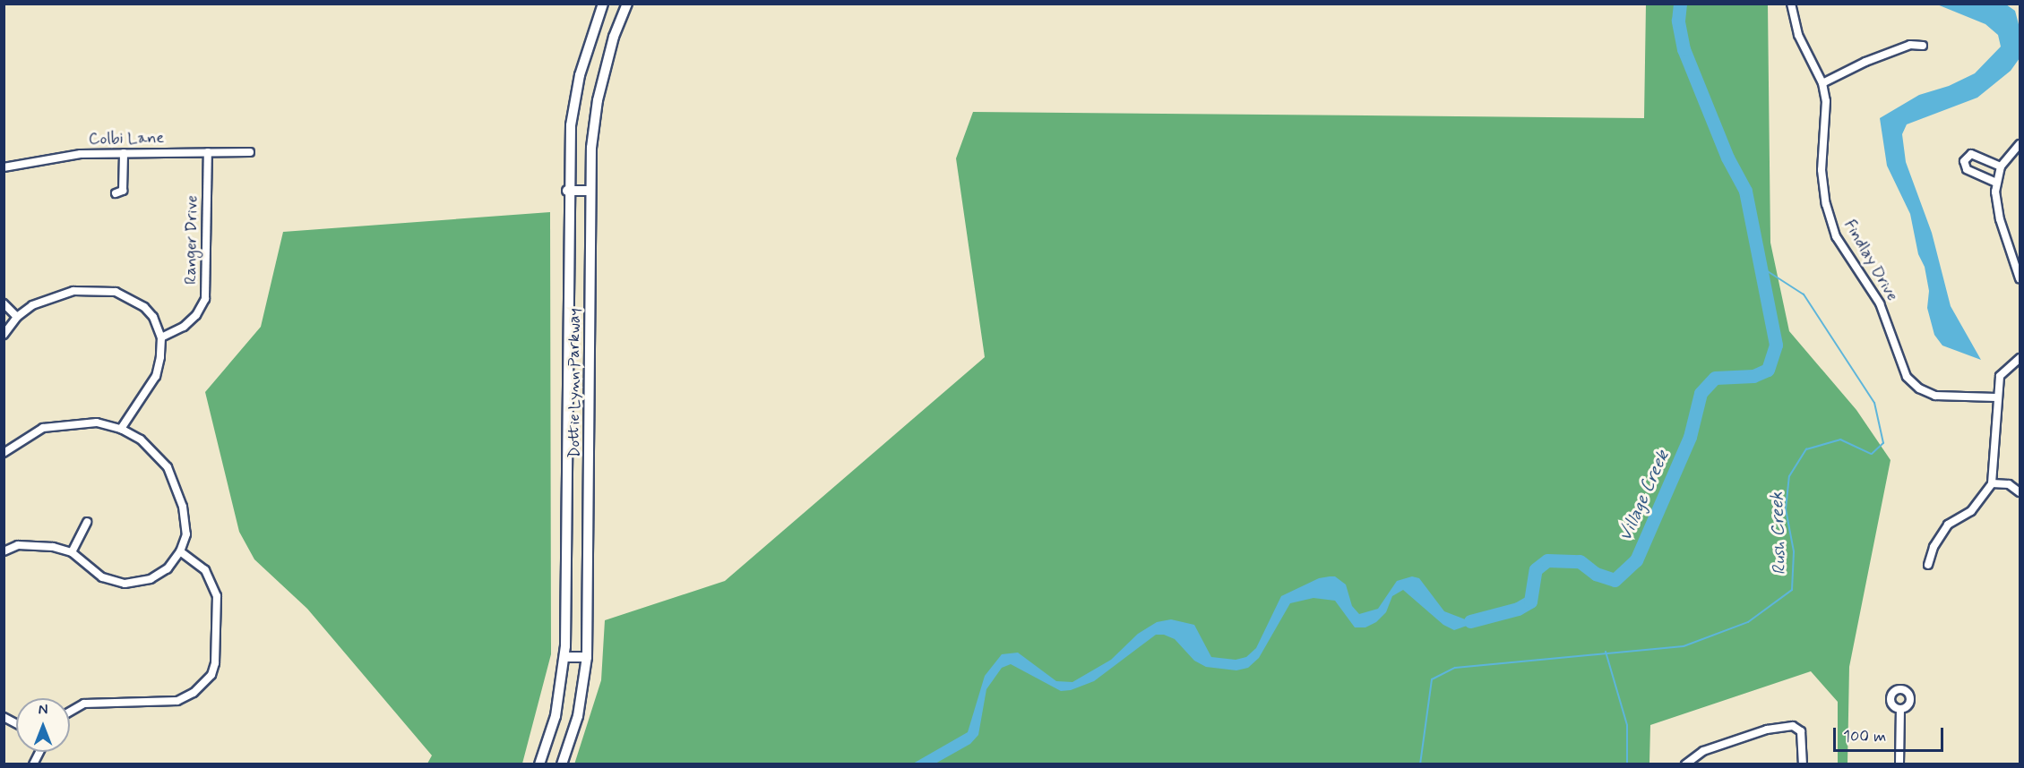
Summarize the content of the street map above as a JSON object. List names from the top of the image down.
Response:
{
  "streets": {
    "main road": ["Dottie Lynn Parkway"],
    "street": ["Colbi Lane", "Ranger Drive", "Findlay Drive"]
  },
  "crossings": [
    ["Colbi Lane", "Ranger Drive"]
  ],
  "water": ["Village Creek", "Rush Creek"],
  "scale_bar": "100 m",
  "north": "top"
}
